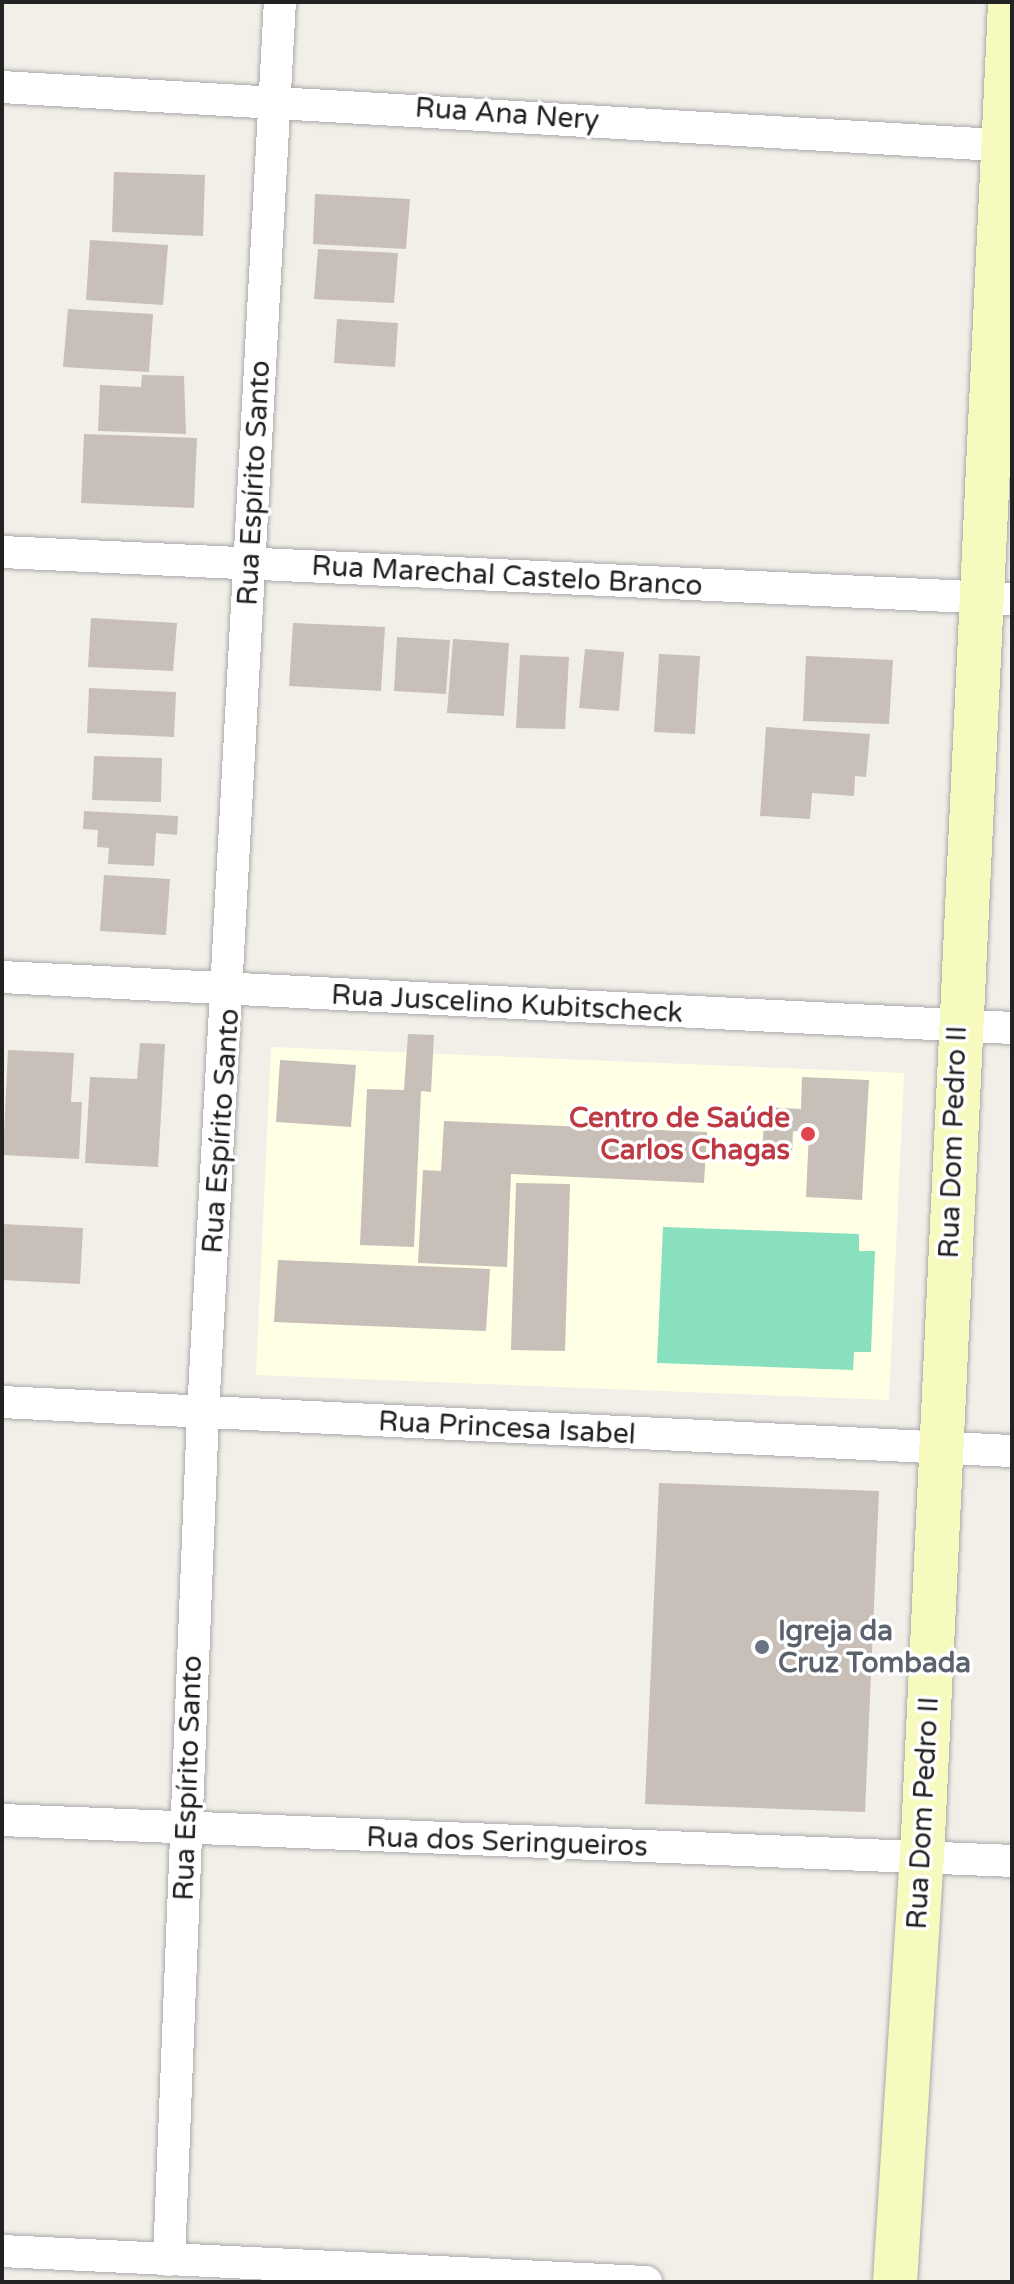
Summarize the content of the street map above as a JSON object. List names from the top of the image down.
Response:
{
  "streets": {
    "street": [
      "Rua Ana Nery",
      "Rua Espírito Santo",
      "Rua Marechal Castelo Branco",
      "Rua Juscelino Kubitscheck",
      "Rua Dom Pedro II",
      "Rua Princesa Isabel",
      "Rua dos Seringueiros"
    ]
  },
  "crossings": [
    ["Rua Ana Nery", "Rua Espírito Santo"],
    ["Rua Ana Nery", "Rua Dom Pedro II"],
    ["Rua Espírito Santo", "Rua Marechal Castelo Branco"],
    ["Rua Espírito Santo", "Rua Juscelino Kubitscheck"],
    ["Rua Espírito Santo", "Rua Princesa Isabel"],
    ["Rua Espírito Santo", "Rua dos Seringueiros"],
    ["Rua Marechal Castelo Branco", "Rua Dom Pedro II"],
    ["Rua Juscelino Kubitscheck", "Rua Dom Pedro II"],
    ["Rua Dom Pedro II", "Rua Princesa Isabel"],
    ["Rua Dom Pedro II", "Rua dos Seringueiros"]
  ],
  "places": ["Centro de Saúde Carlos Chagas", "Igreja da Cruz Tombada"]
}
